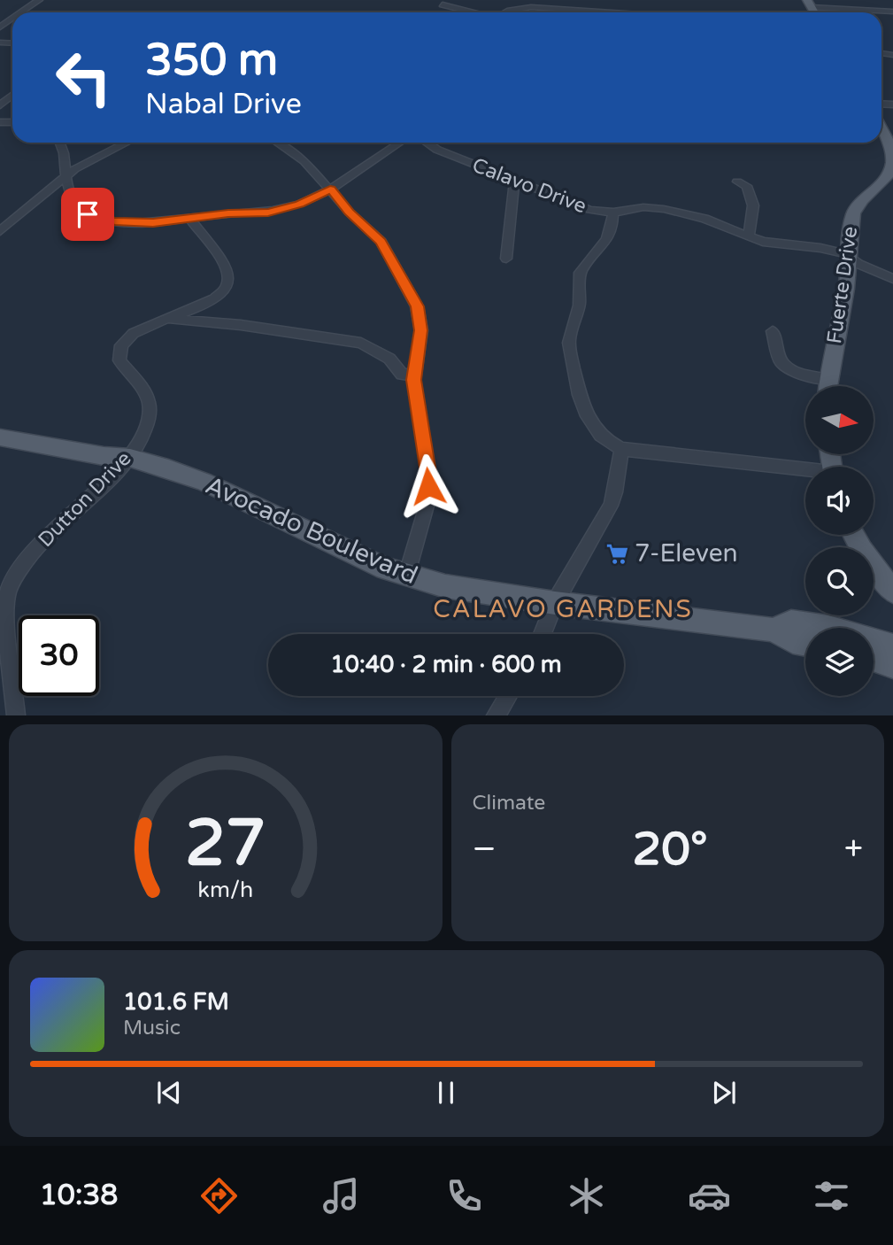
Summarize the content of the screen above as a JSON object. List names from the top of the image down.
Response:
{
  "streets": {
    "main road": ["Fuerte Drive", "Avocado Boulevard"],
    "street": ["Calavo Drive", "Dutton Drive"]
  },
  "crossings": [
    ["Calavo Drive", "Fuerte Drive"],
    ["Dutton Drive", "Avocado Boulevard"]
  ],
  "districts": ["CALAVO GARDENS"],
  "places": {
    "supermarket": ["7-Eleven"]
  },
  "north": "right",
  "page": {
    "turn": ["350 m", "Nabal Drive"],
    "limit": "30",
    "trip": "10:40 · 2 min · 600 m",
    "tile": "Climate",
    "heat": ["−", "20°", "+"],
    "song": ["101.6 FM", "Music"],
    "tabs": "10:38",
    "gauge": ["27", "km/h"]
  }
}
